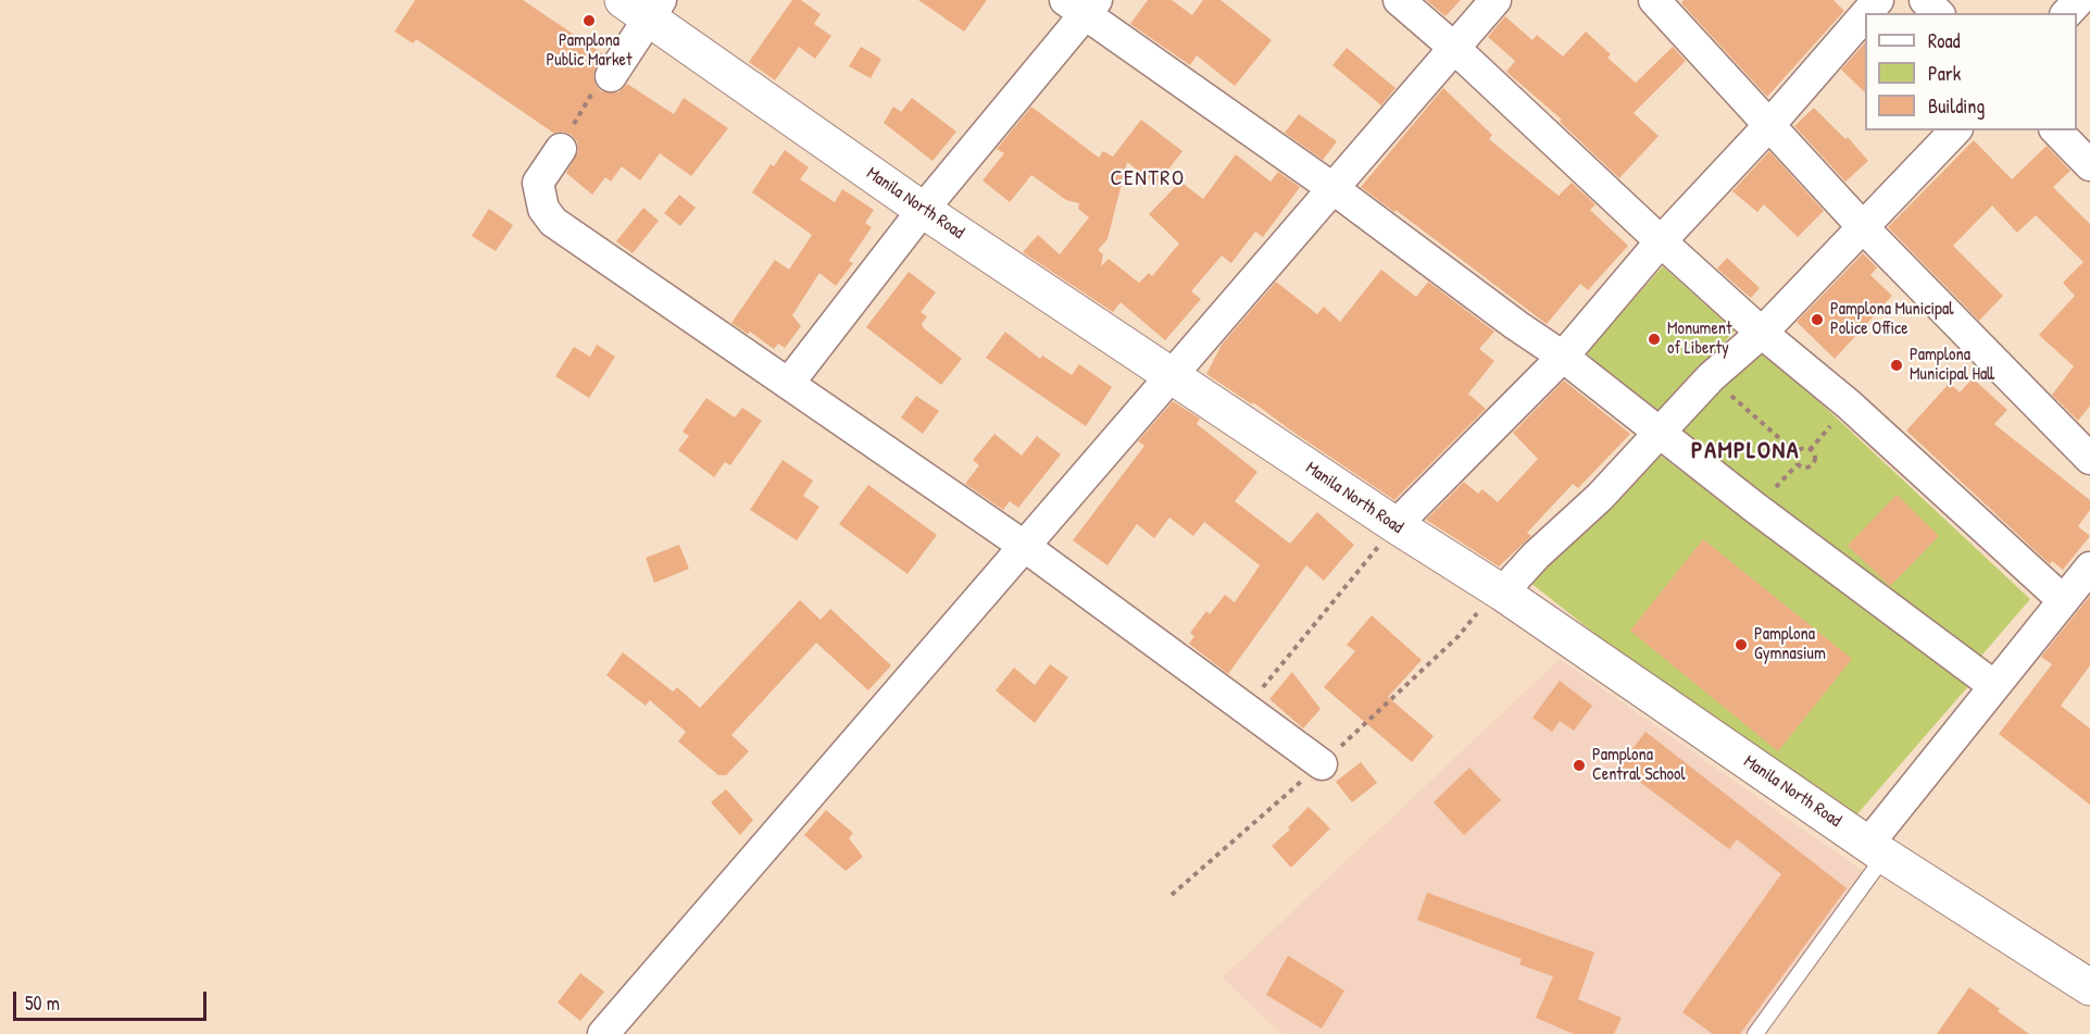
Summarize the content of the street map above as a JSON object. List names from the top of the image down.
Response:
{
  "streets": {
    "highway": ["Manila North Road"]
  },
  "districts": ["CENTRO", "PAMPLONA"],
  "places": [
    "Pamplona Public Market",
    "Pamplona Municipal Police Office",
    "Monument of Liberty",
    "Pamplona Municipal Hall",
    "Pamplona Gymnasium",
    "Pamplona Central School"
  ],
  "legend": ["Road", "Park", "Building"],
  "scale_bar": "50 m"
}
